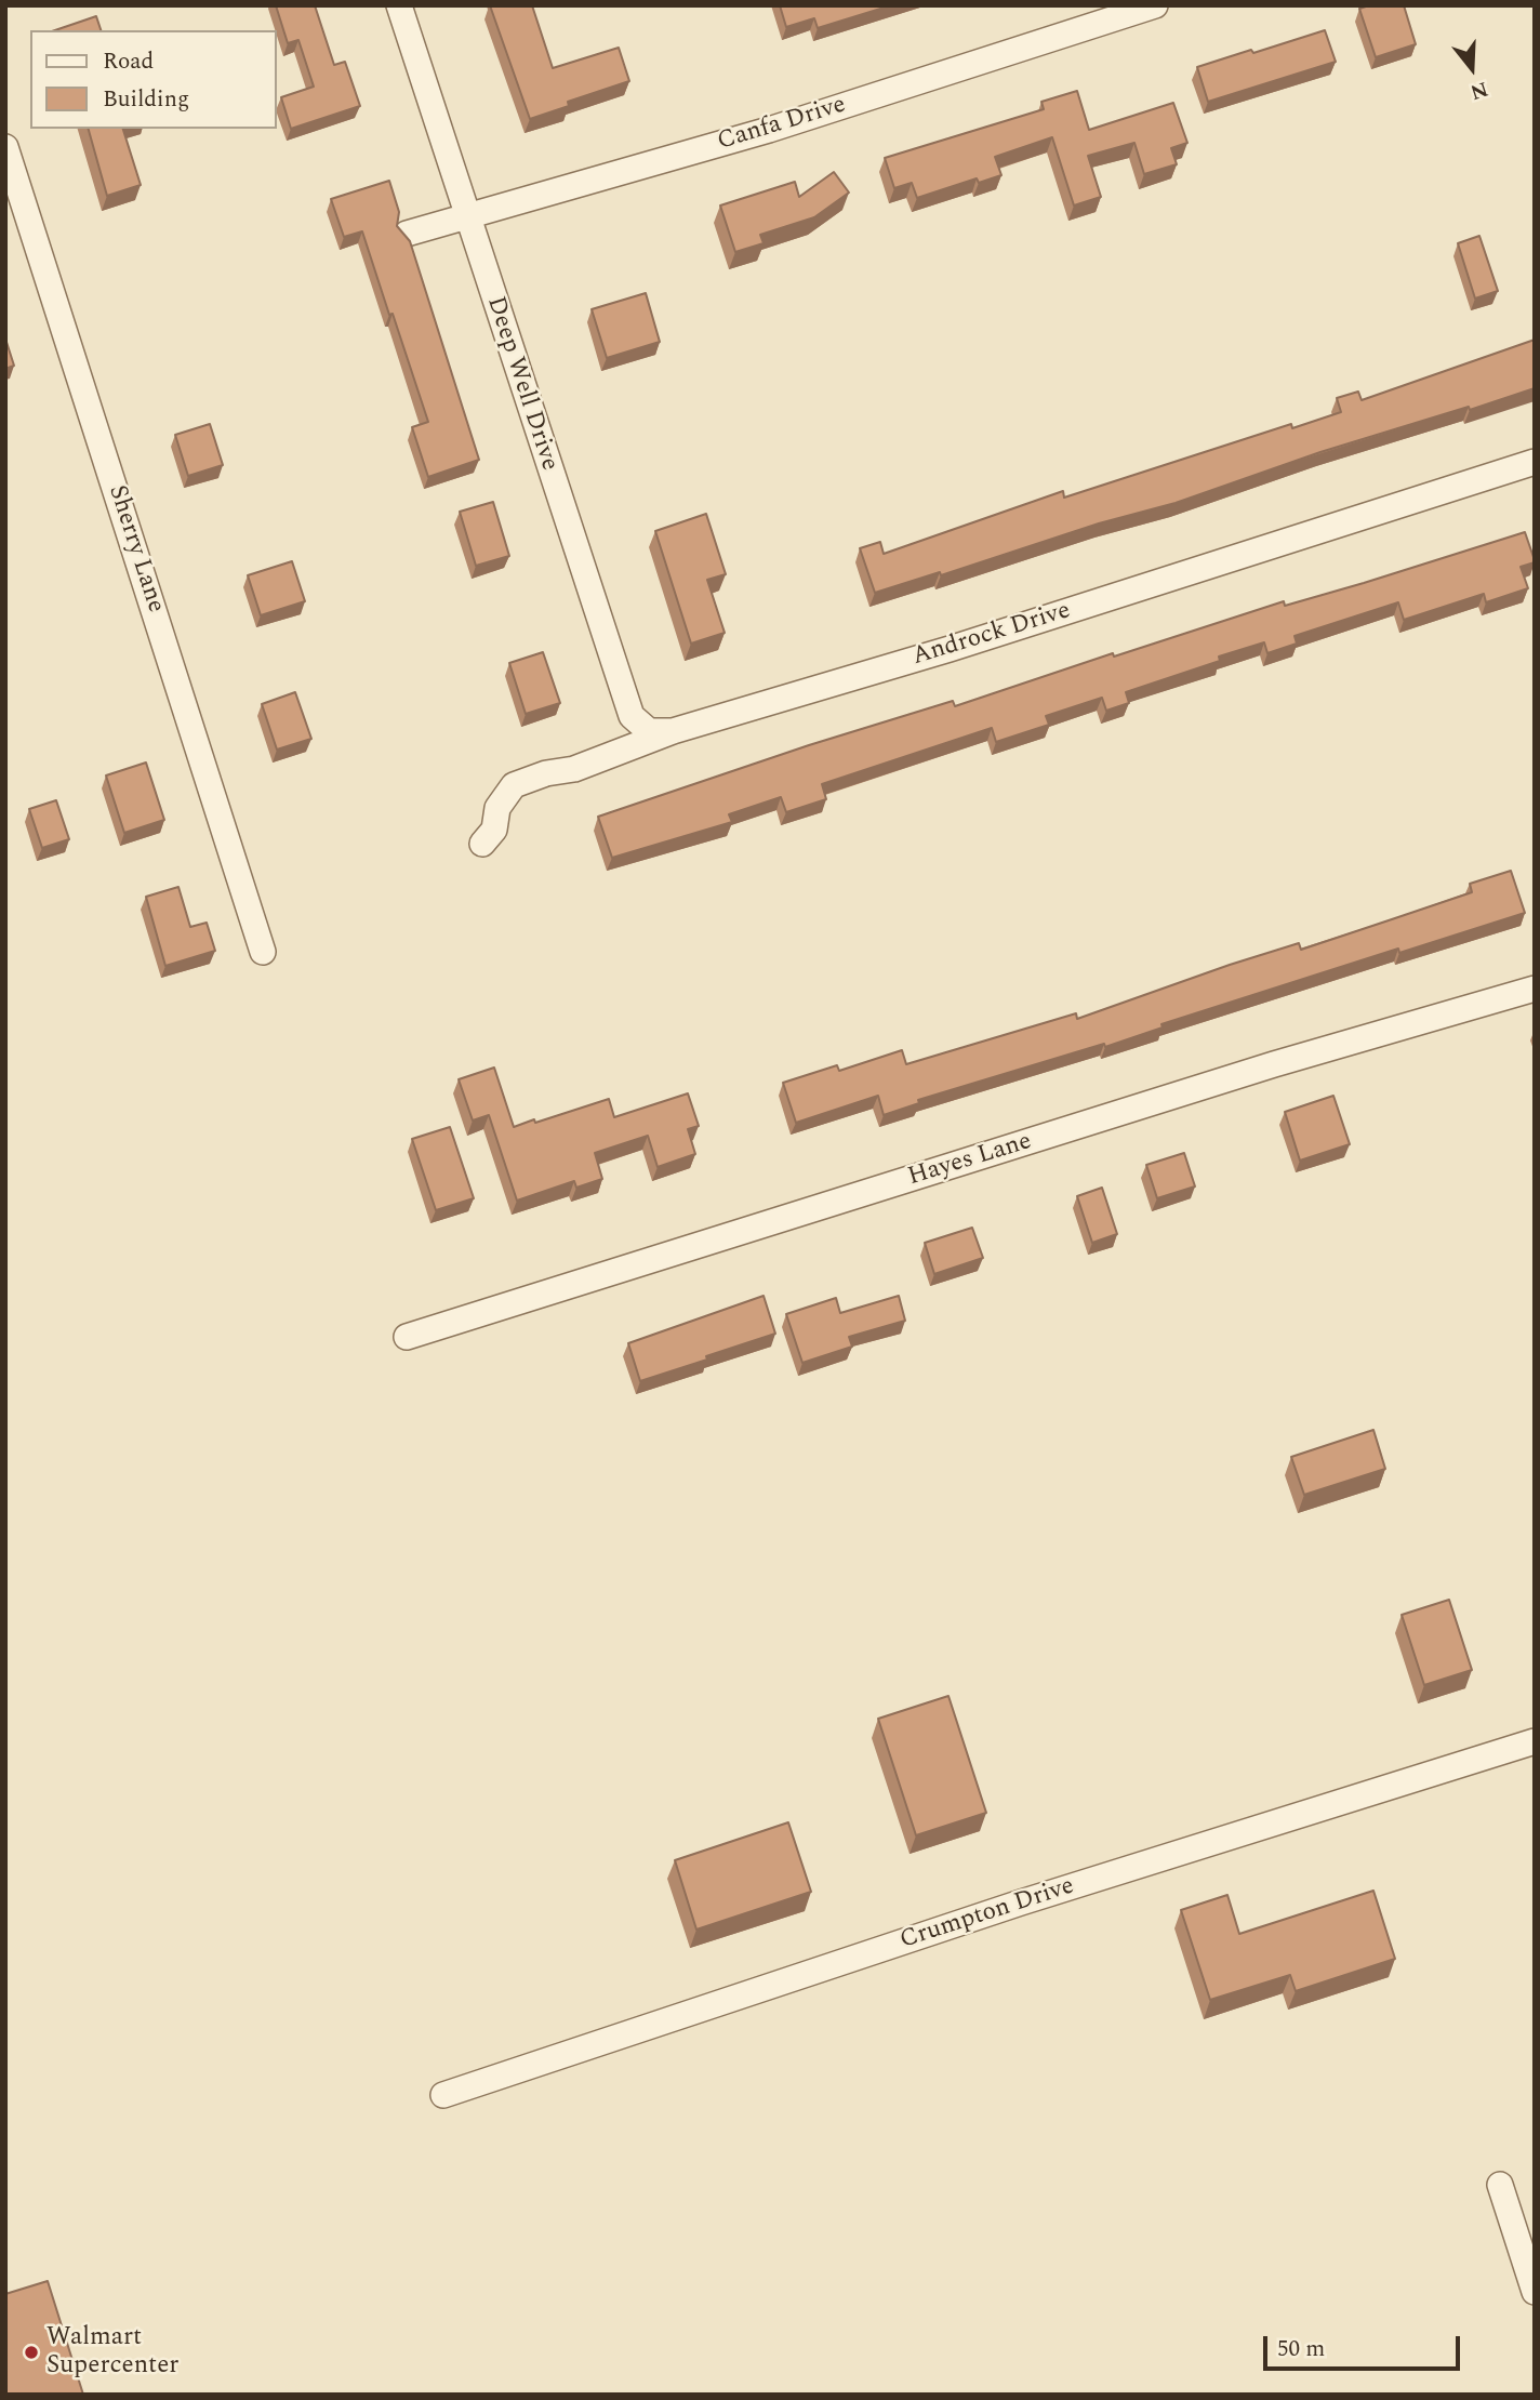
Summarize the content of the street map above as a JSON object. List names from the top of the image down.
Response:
{
  "streets": {
    "street": [
      "Canfa Drive",
      "Deep Well Drive",
      "Sherry Lane",
      "Androck Drive",
      "Hayes Lane",
      "Crumpton Drive"
    ]
  },
  "crossings": [
    ["Canfa Drive", "Deep Well Drive"],
    ["Deep Well Drive", "Androck Drive"]
  ],
  "places": ["Walmart Supercenter"],
  "legend": ["Road", "Building"],
  "scale_bar": "50 m",
  "north": "bottom"
}
